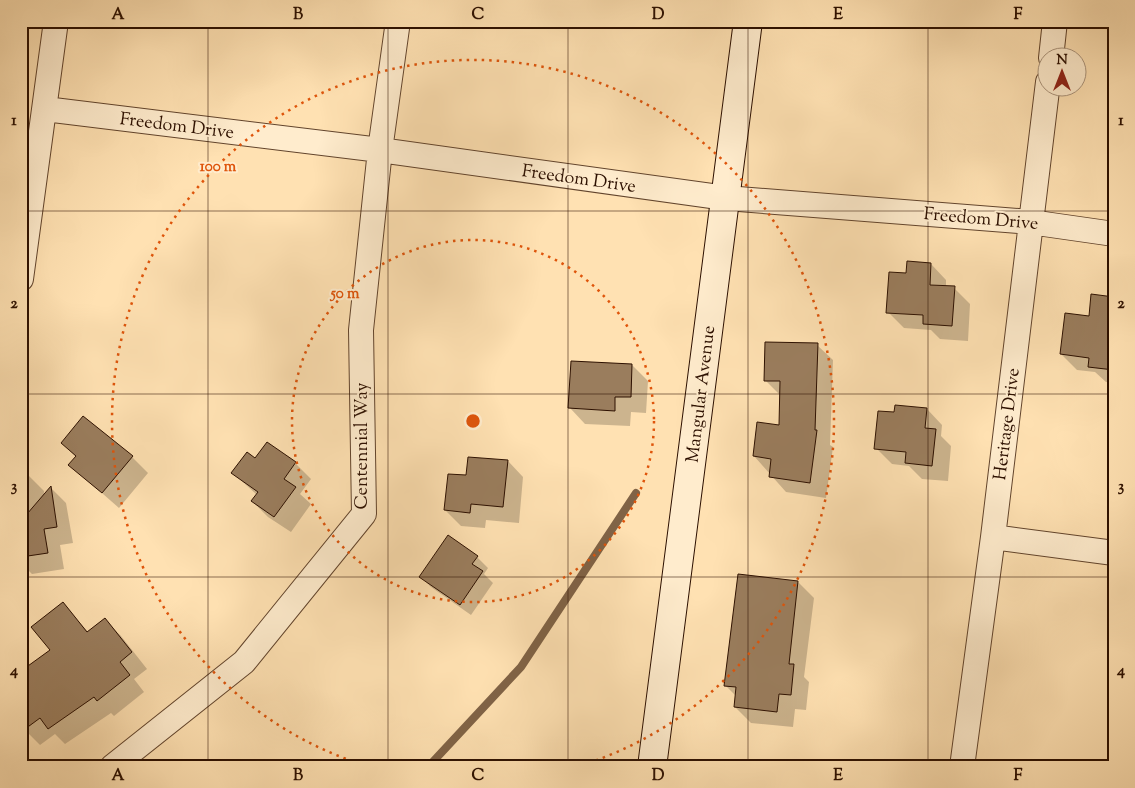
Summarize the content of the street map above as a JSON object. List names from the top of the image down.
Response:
{
  "streets": {
    "street": [
      "Freedom Drive",
      "Mangular Avenue",
      "Heritage Drive",
      "Centennial Way"
    ]
  },
  "crossings": [
    ["Freedom Drive", "Mangular Avenue"],
    ["Freedom Drive", "Heritage Drive"],
    ["Freedom Drive", "Centennial Way"]
  ],
  "north": "top",
  "grid": {
    "columns": [
      "A",
      "B",
      "C",
      "D",
      "E",
      "F"
    ],
    "rows": [
      "1",
      "2",
      "3",
      "4"
    ]
  },
  "rings": ["100 m", "50 m"]
}
